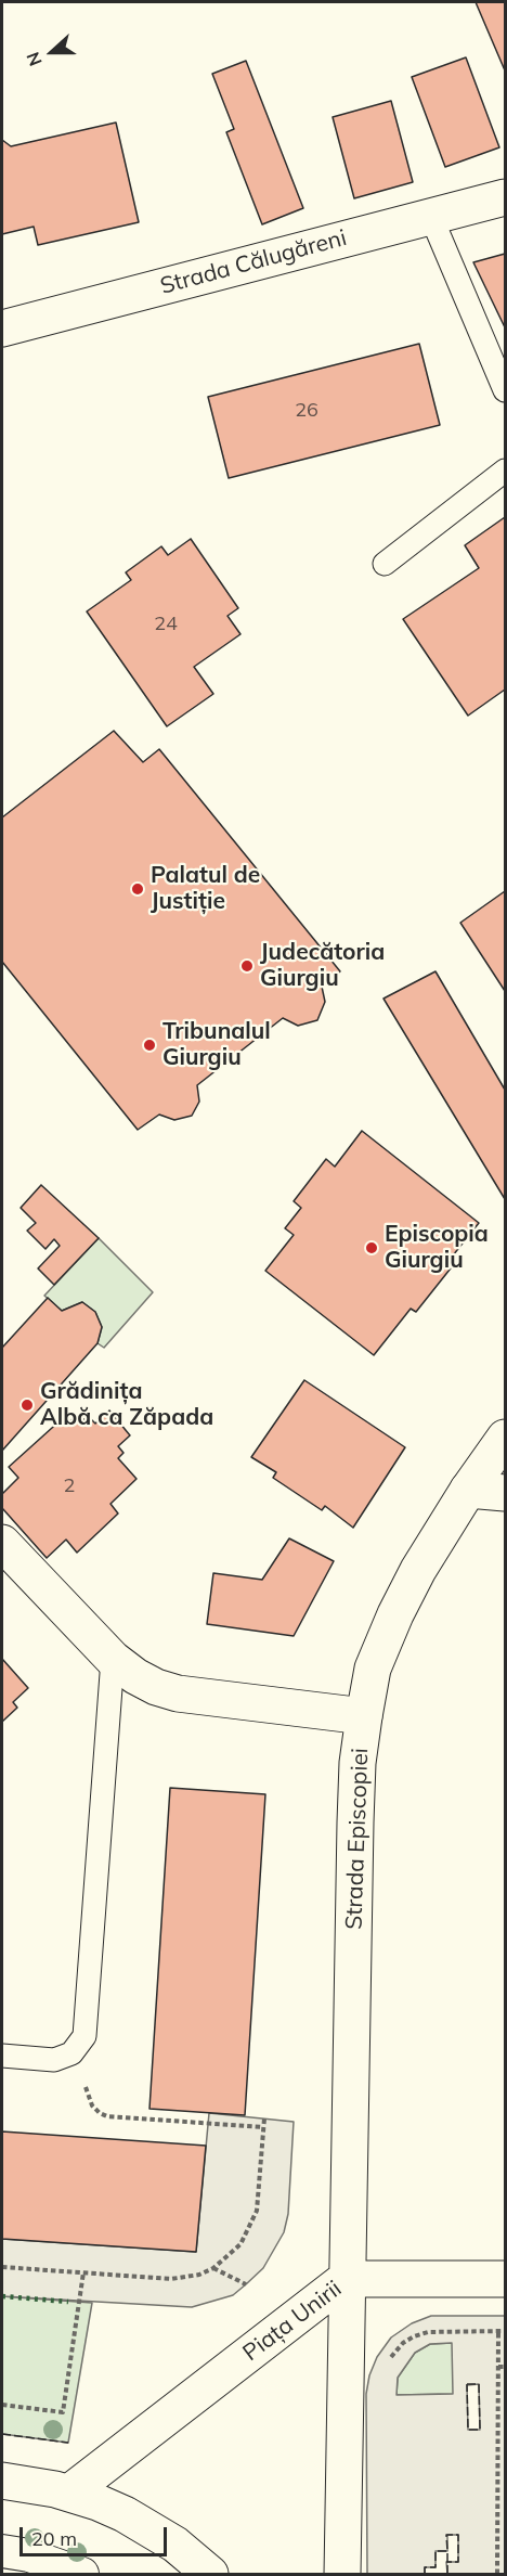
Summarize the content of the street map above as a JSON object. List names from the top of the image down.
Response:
{
  "streets": {
    "street": ["Strada Călugăreni", "Strada Episcopiei", "Piața Unirii"]
  },
  "crossings": [
    ["Strada Episcopiei", "Piața Unirii"]
  ],
  "places": [
    "Palatul de Justiție",
    "Judecătoria Giurgiu",
    "Tribunalul Giurgiu",
    "Episcopia Giurgiu",
    "Grădinița Albă ca Zăpada"
  ],
  "house_numbers": ["26", "24", "2"],
  "scale_bar": "20 m",
  "north": "left"
}
